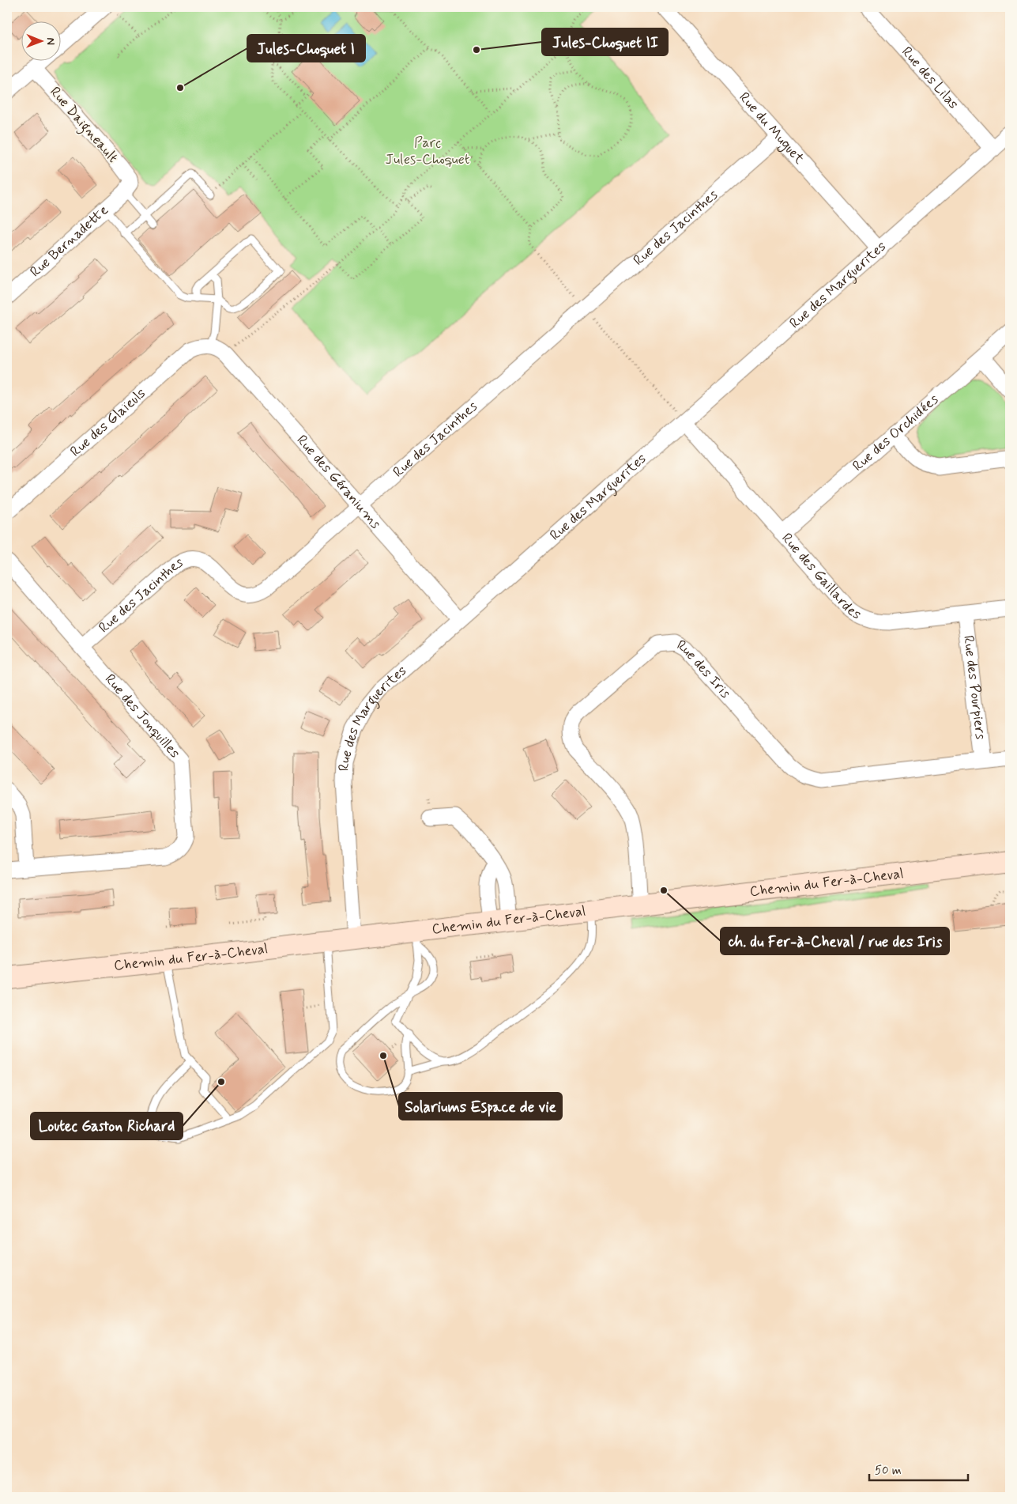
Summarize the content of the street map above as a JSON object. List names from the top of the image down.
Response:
{
  "streets": {
    "street": [
      "Rue des Lilas",
      "Rue Daigneault",
      "Rue du Muguet",
      "Rue des Jacinthes",
      "Rue Bernadette",
      "Rue des Marguerites",
      "Rue des Glaïeuls",
      "Rue des Orchidées",
      "Rue des Géraniums",
      "Rue des Gaillardes",
      "Rue des Iris",
      "Rue des Pourpiers",
      "Rue des Jonquilles",
      "Chemin du Fer-à-Cheval"
    ]
  },
  "crossings": [
    ["Rue des Lilas", "Rue des Marguerites"],
    ["Rue Daigneault", "Rue Bernadette"],
    ["Rue du Muguet", "Rue des Jacinthes"],
    ["Rue du Muguet", "Rue des Marguerites"],
    ["Rue des Jacinthes", "Rue des Géraniums"],
    ["Rue des Jacinthes", "Rue des Jonquilles"],
    ["Rue des Marguerites", "Rue des Géraniums"],
    ["Rue des Marguerites", "Rue des Gaillardes"],
    ["Rue des Marguerites", "Chemin du Fer-à-Cheval"],
    ["Rue des Glaïeuls", "Rue des Géraniums"],
    ["Rue des Orchidées", "Rue des Gaillardes"],
    ["Rue des Gaillardes", "Rue des Pourpiers"],
    ["Rue des Iris", "Rue des Pourpiers"],
    ["Rue des Iris", "Chemin du Fer-à-Cheval"]
  ],
  "parks": ["Parc Jules-Choquet"],
  "places": [
    "Jules-Choquet II",
    "Jules-Choquet I",
    "ch. du Fer-à-Cheval / rue des Iris",
    "Solariums Espace de vie",
    "Loutec Gaston Richard"
  ],
  "scale_bar": "50 m",
  "north": "right"
}
